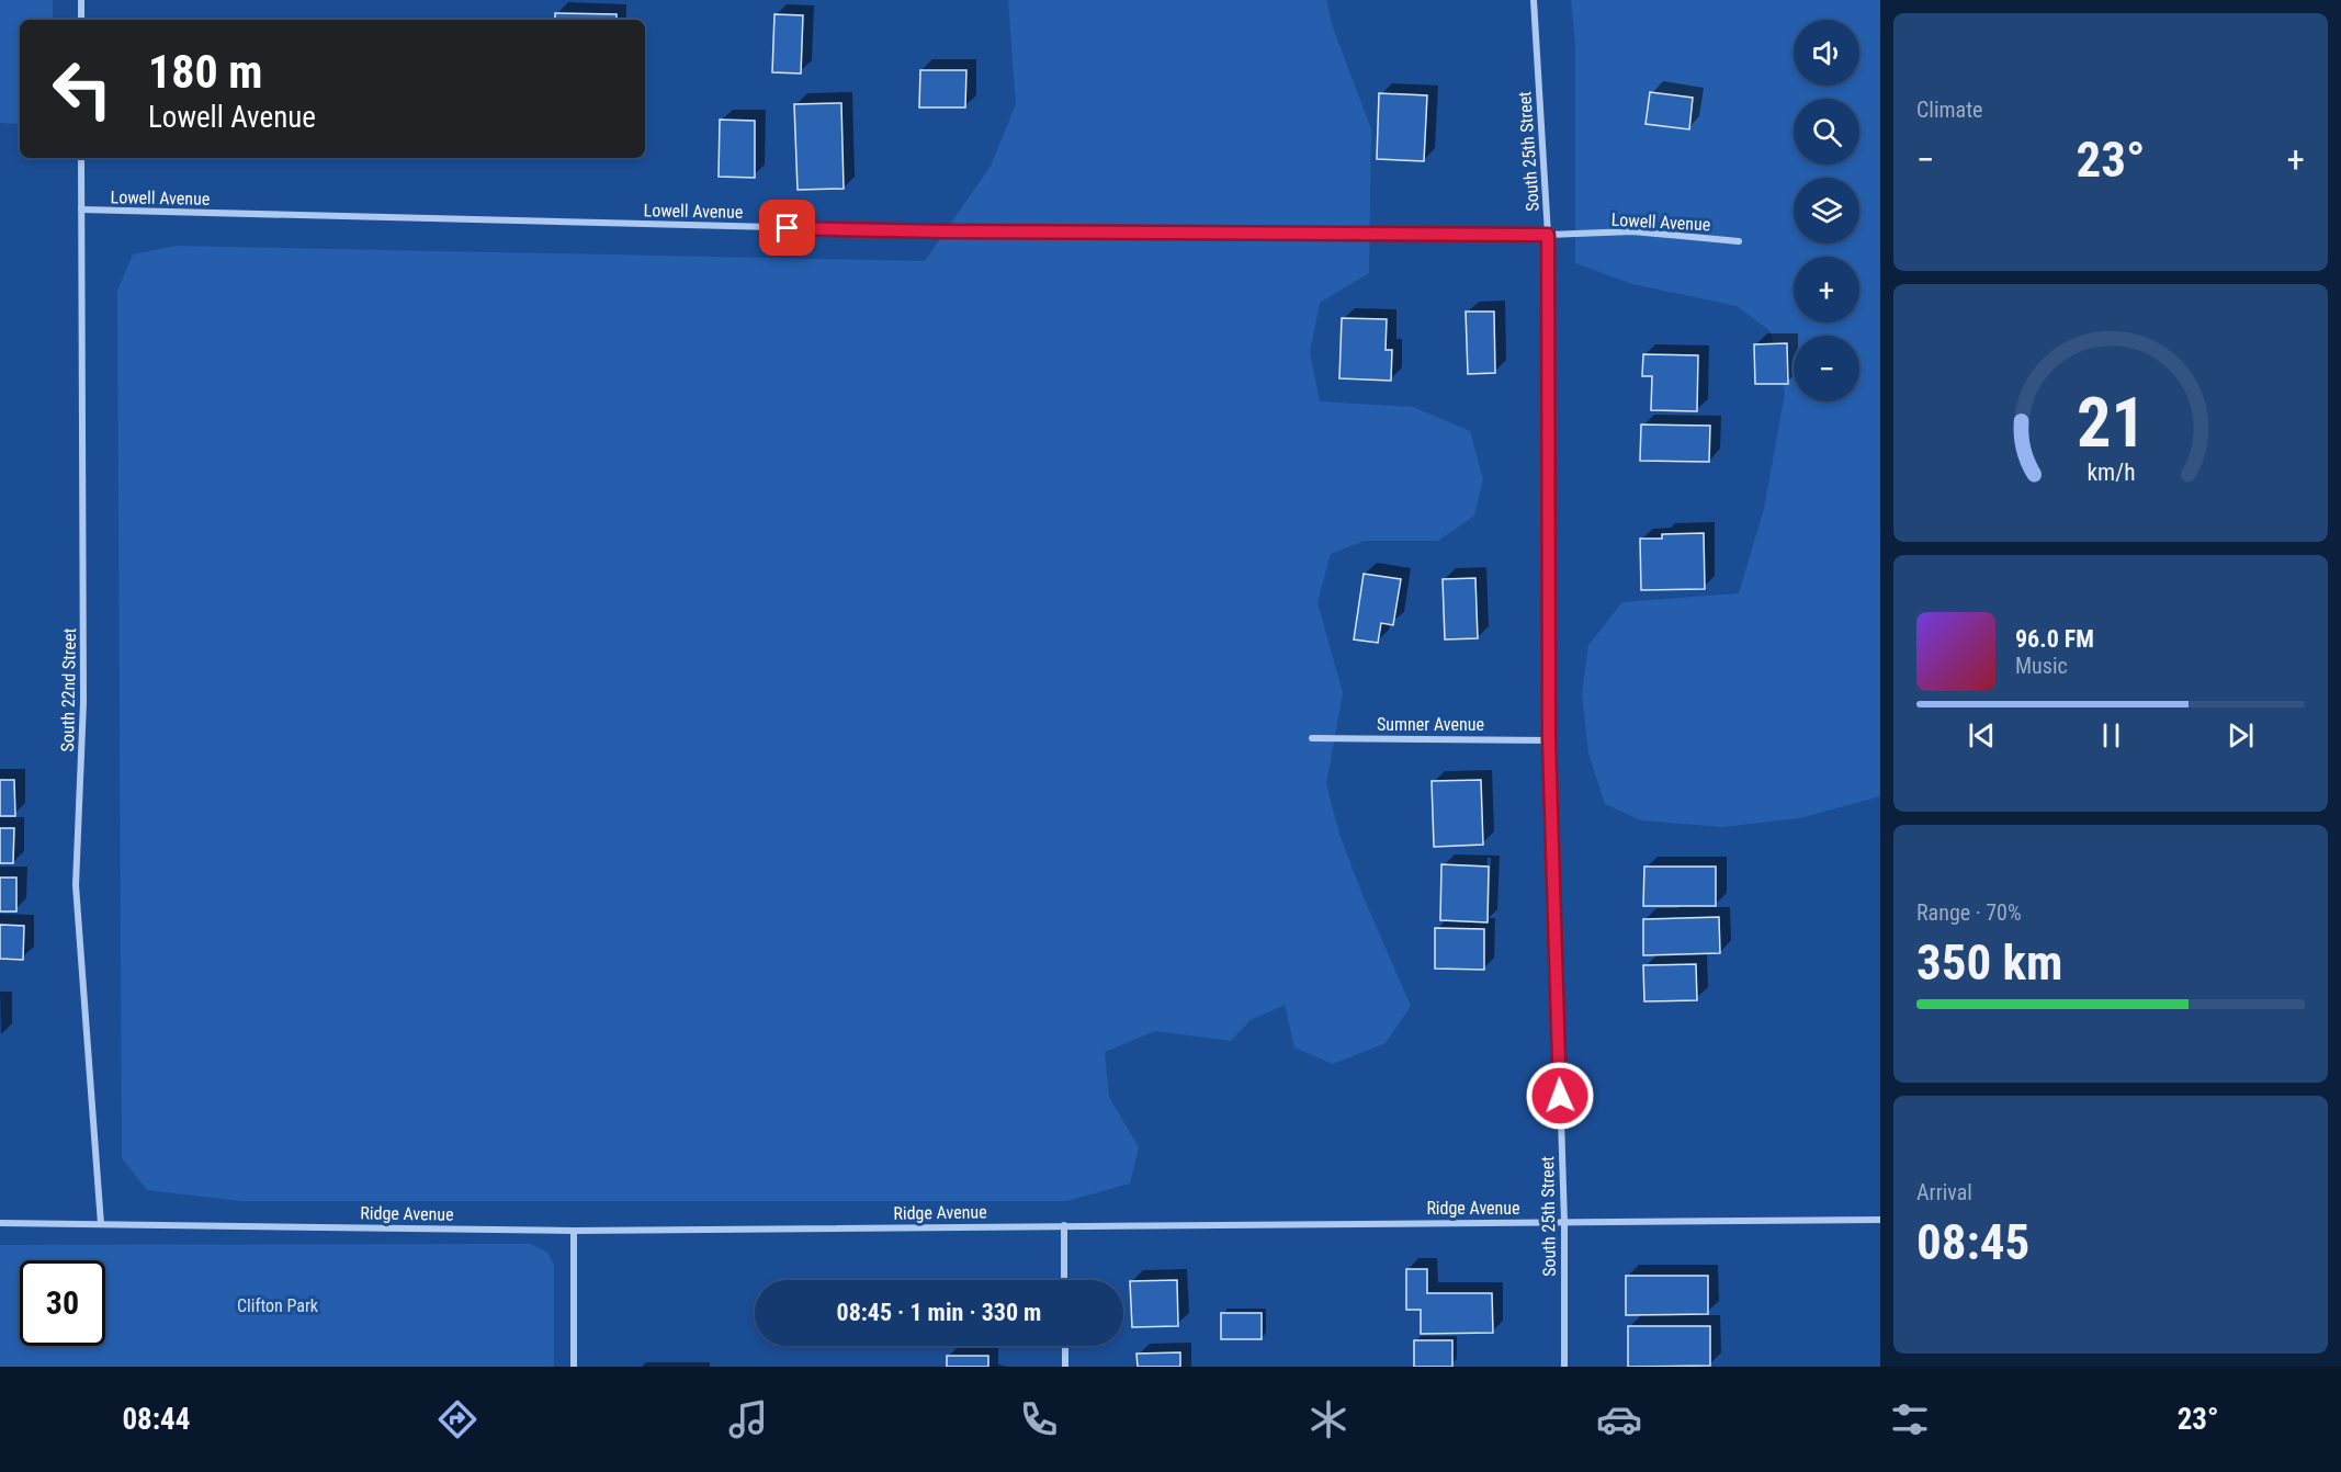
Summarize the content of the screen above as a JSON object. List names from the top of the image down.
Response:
{
  "streets": {
    "street": [
      "South 25th Street",
      "Lowell Avenue",
      "South 22nd Street",
      "Sumner Avenue",
      "Ridge Avenue"
    ]
  },
  "crossings": [
    ["South 25th Street", "Lowell Avenue"],
    ["South 25th Street", "Sumner Avenue"],
    ["South 25th Street", "Ridge Avenue"],
    ["Lowell Avenue", "South 22nd Street"],
    ["South 22nd Street", "Ridge Avenue"]
  ],
  "parks": ["Clifton Park"],
  "page": {
    "tile": [
      "Climate",
      ["Range · 70%", "350 km"],
      ["Arrival", "08:45"]
    ],
    "map_buttons": ["+", "−"],
    "turn": ["180 m", "Lowell Avenue"],
    "heat": ["−", "23°", "+"],
    "song": ["96.0 FM", "Music"],
    "limit": "30",
    "trip": "08:45 · 1 min · 330 m",
    "tabs": ["08:44", "23°"],
    "gauge": ["21", "km/h"]
  }
}
